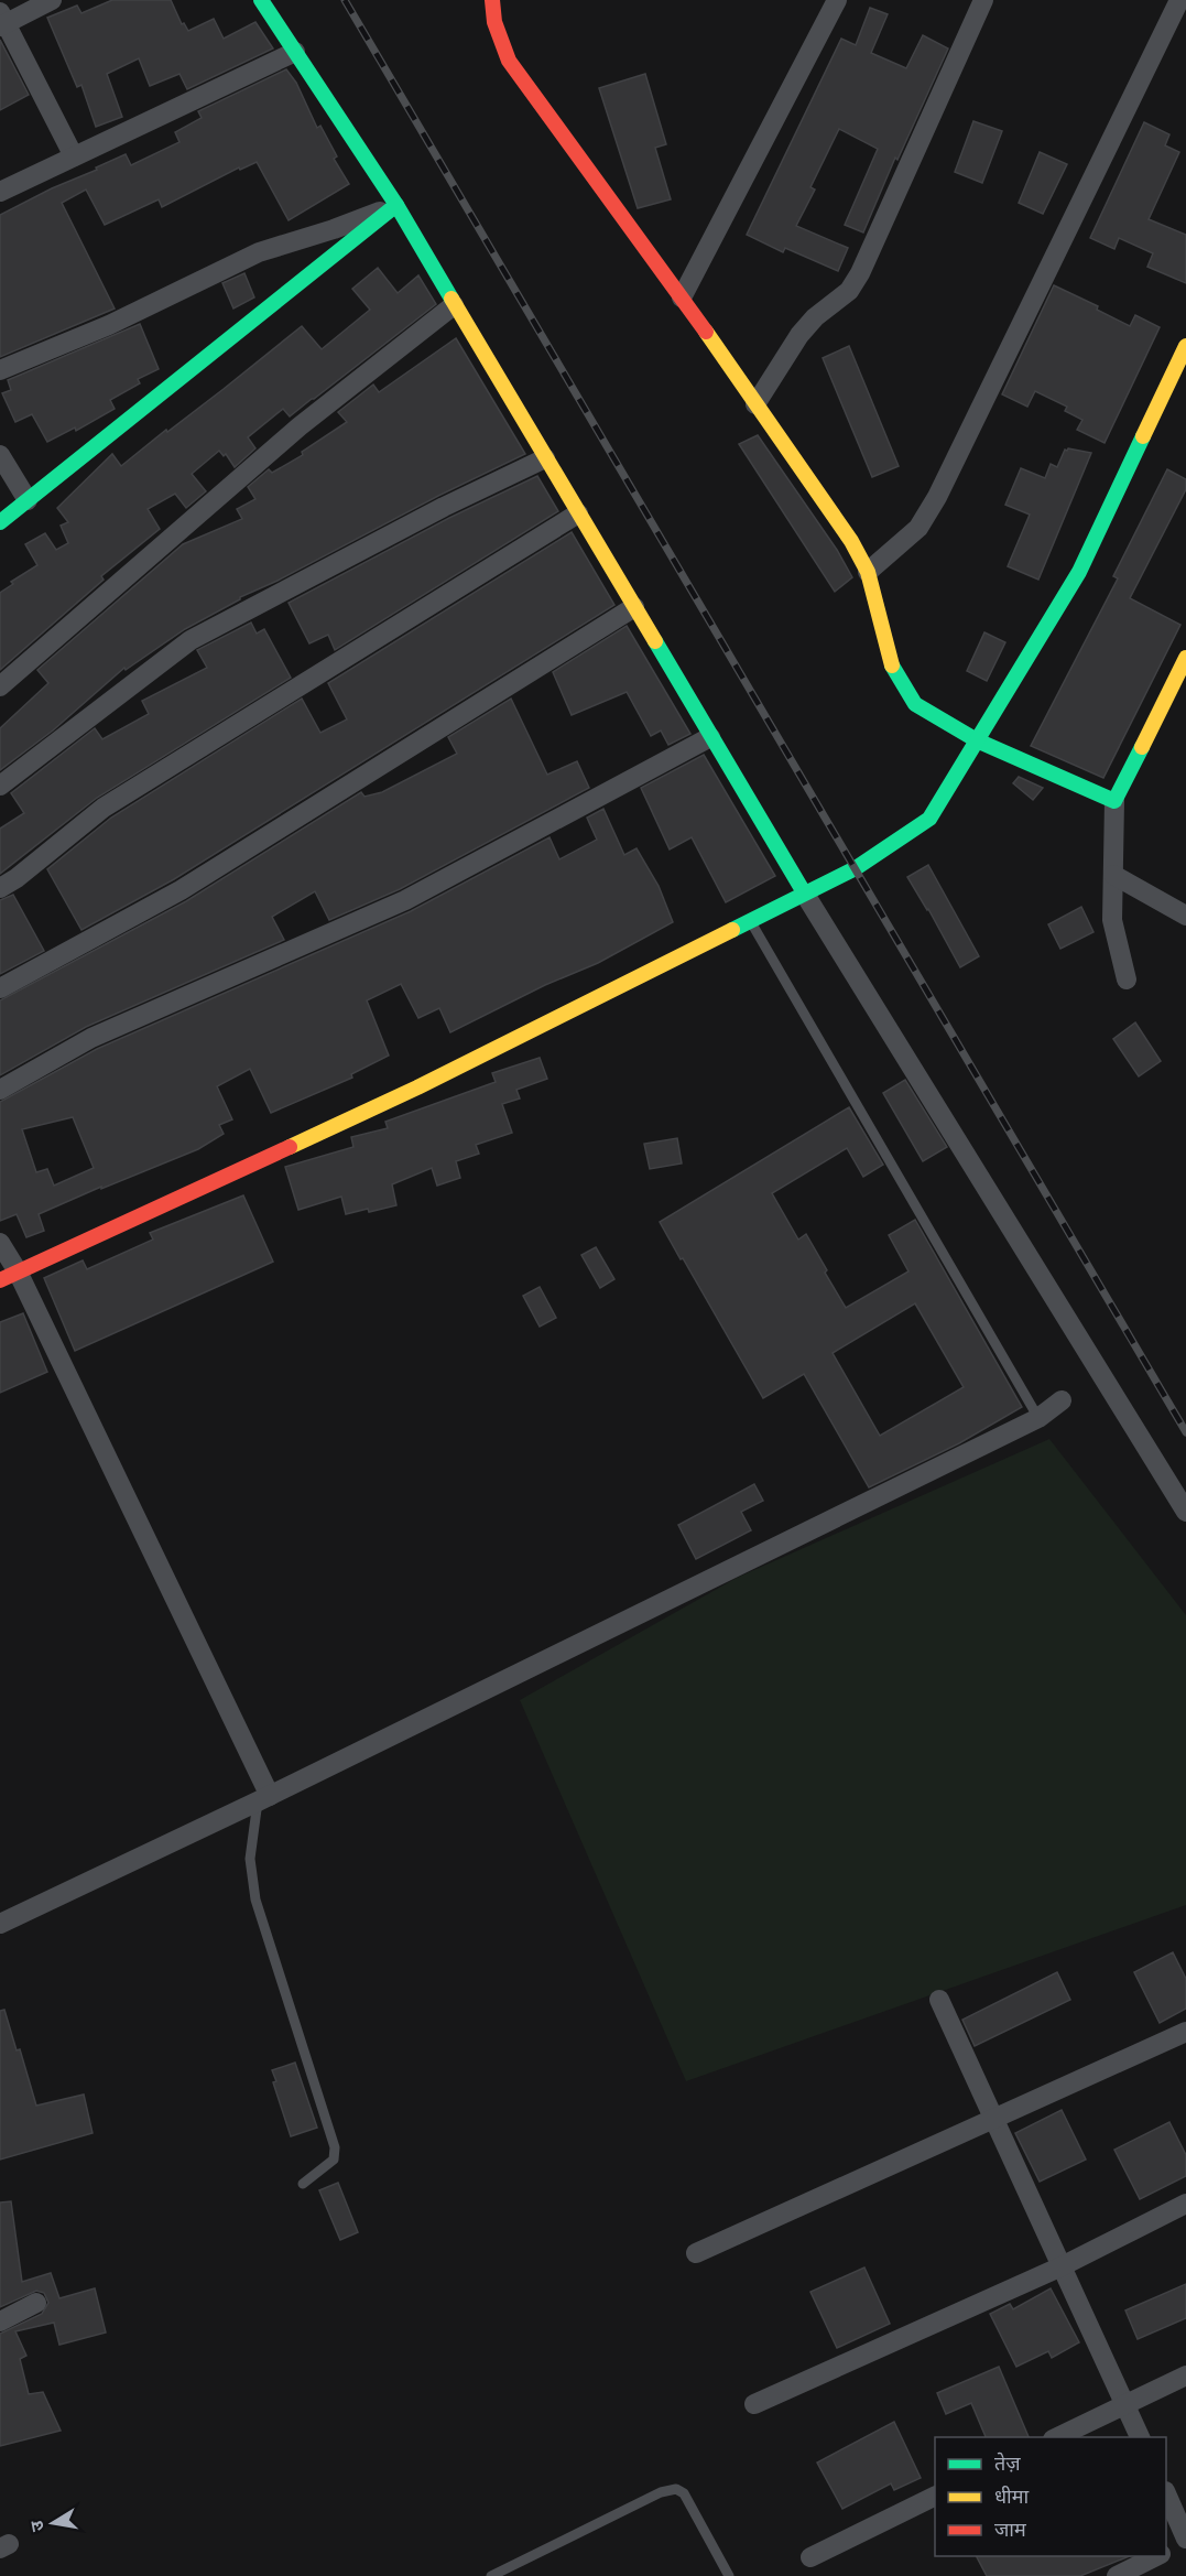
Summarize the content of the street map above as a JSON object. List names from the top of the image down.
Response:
{
  "legend": ["तेज़", "धीमा", "जाम"],
  "north": "left"
}
